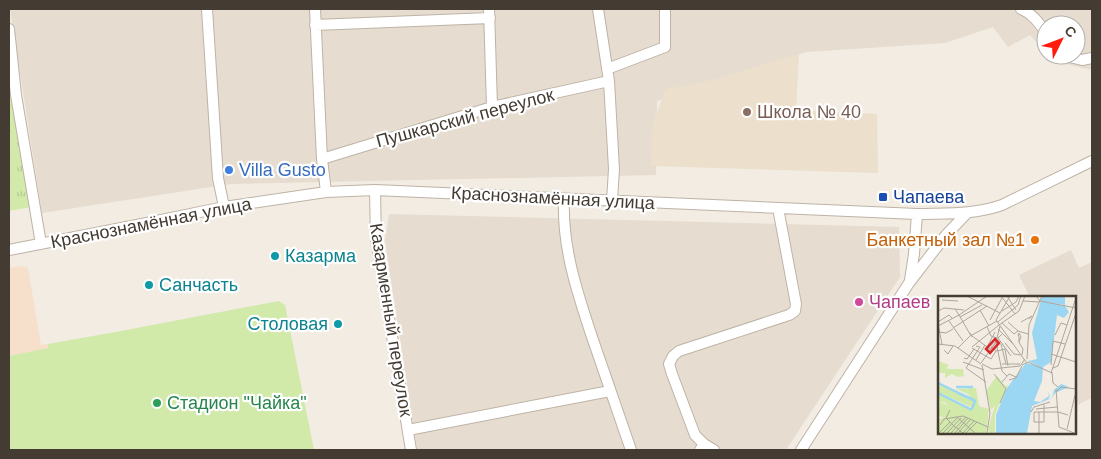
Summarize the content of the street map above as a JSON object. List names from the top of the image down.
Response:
{
  "streets": {
    "street": ["Пушкарский переулок", "Краснознамённая улица", "Казарменный переулок"]
  },
  "crossings": [
    ["Краснознамённая улица", "Казарменный переулок"]
  ],
  "places": {
    "other": [
      "Школа № 40",
      "Villa Gusto",
      "Банкетный зал №1",
      "Казарма",
      "Санчасть",
      "Чапаев",
      "Столовая",
      "Стадион \"Чайка\""
    ],
    "transit": ["Чапаева"]
  },
  "north": "top right"
}
